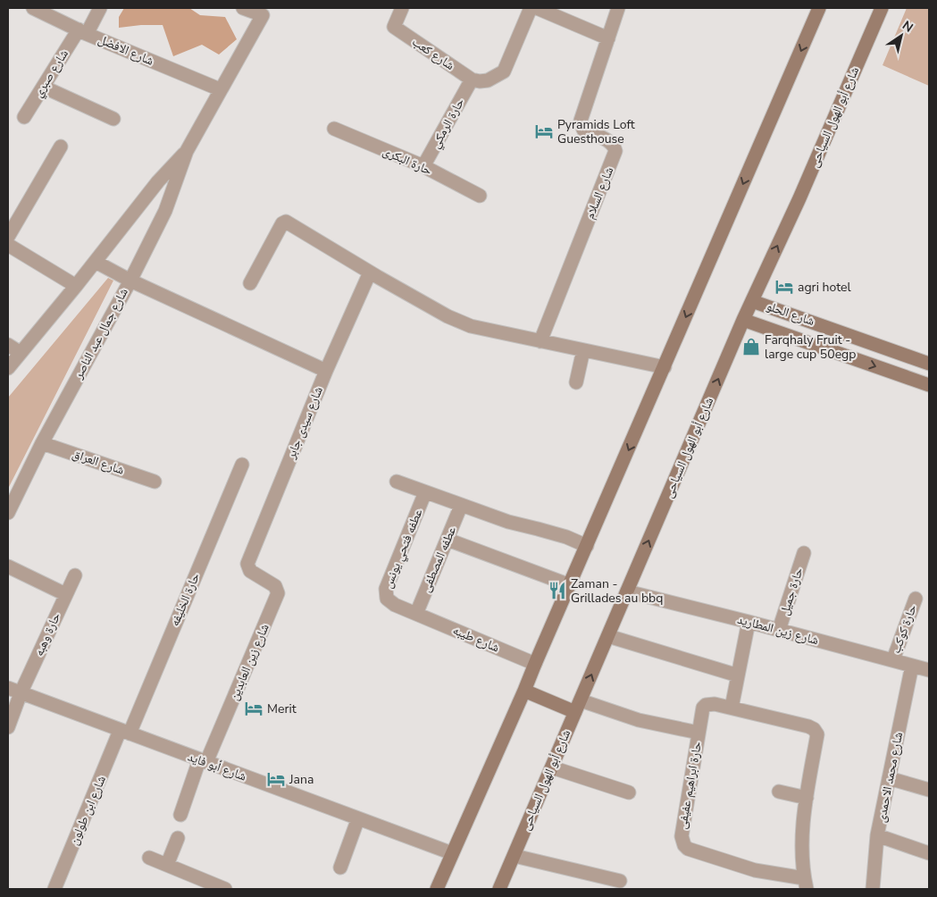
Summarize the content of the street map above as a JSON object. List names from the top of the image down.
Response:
{
  "streets": {
    "main road": ["شارع أبو الهول السياحى", "شارع الحلو"],
    "street": [
      "شارع الافضل",
      "شارع كعب",
      "شارع صبري",
      "حارة الرمكي",
      "حارة البكرى",
      "شارع السلام",
      "شارع جمال عبد الناصر",
      "شارع سيدى جابر",
      "شارع العراق",
      "عطفه فتحي يونس",
      "عطفه المصطفى",
      "حارة جميل",
      "حارة الخليفه",
      "حارة كوكب",
      "شارع زين المطاريد",
      "حارة وهبه",
      "شارع طيبه",
      "شارع زين العابدين",
      "شارع أبو فايد",
      "شارع محمد الاحمدى",
      "حارة ابراهيم عفيفى",
      "شارع ابن طولون"
    ]
  },
  "crossings": [
    ["شارع الافضل", "شارع صبري"],
    ["شارع الافضل", "شارع جمال عبد الناصر"],
    ["شارع كعب", "حارة الرمكي"],
    ["شارع أبو الهول السياحى", "شارع الحلو"],
    ["شارع أبو الهول السياحى", "شارع زين المطاريد"],
    ["شارع أبو الهول السياحى", "حارة ابراهيم عفيفى"],
    ["حارة الرمكي", "حارة البكرى"],
    ["شارع جمال عبد الناصر", "شارع العراق"],
    ["شارع سيدى جابر", "شارع زين العابدين"],
    ["عطفه فتحي يونس", "عطفه المصطفى"],
    ["عطفه فتحي يونس", "شارع طيبه"],
    ["عطفه المصطفى", "شارع طيبه"],
    ["حارة جميل", "شارع زين المطاريد"],
    ["حارة الخليفه", "شارع أبو فايد"],
    ["حارة الخليفه", "شارع ابن طولون"],
    ["حارة كوكب", "شارع زين المطاريد"],
    ["شارع زين المطاريد", "شارع محمد الاحمدى"],
    ["حارة وهبه", "شارع أبو فايد"],
    ["شارع زين العابدين", "شارع أبو فايد"],
    ["شارع أبو فايد", "شارع ابن طولون"]
  ],
  "places": {
    "hotel": [
      "Pyramids Loft Guesthouse",
      "agri hotel",
      "Merit",
      "Jana"
    ],
    "shop": ["Farqhaly Fruit - large cup 50egp"],
    "restaurant": ["Zaman - Grillades au bbq"]
  },
  "north": "top right"
}
